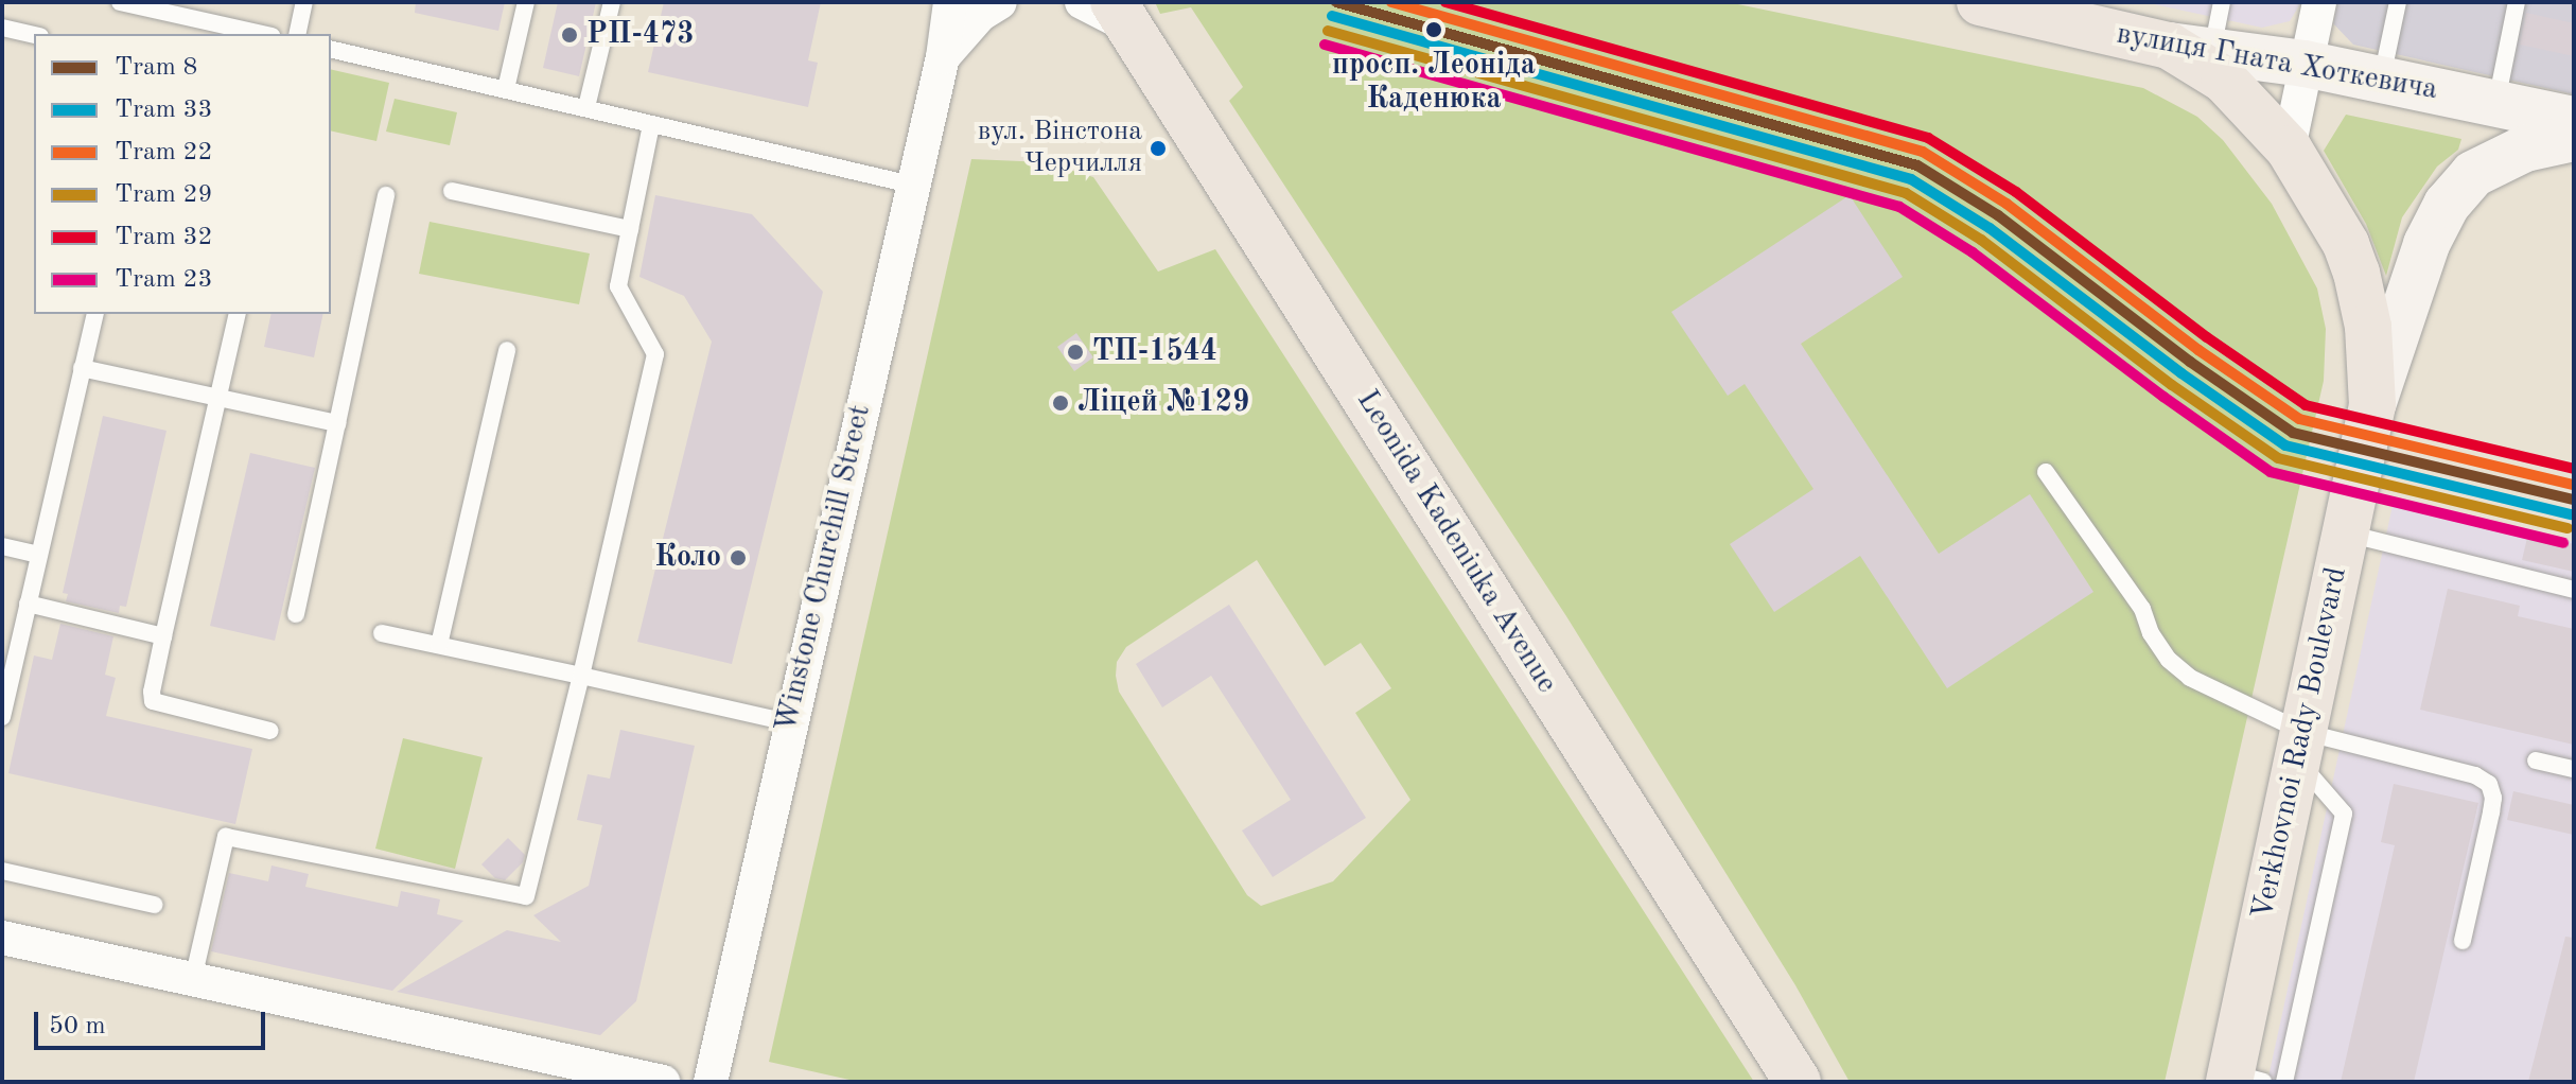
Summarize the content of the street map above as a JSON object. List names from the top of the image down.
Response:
{
  "streets": {
    "highway": ["вулиця Гната Хоткевича", "Leonida Kadeniuka Avenue", "Verkhovnoi Rady Boulevard"],
    "street": ["Winstone Churchill Street"]
  },
  "crossings": [
    ["вулиця Гната Хоткевича", "Verkhovnoi Rady Boulevard"]
  ],
  "places": [
    "просп. Леоніда Каденюка",
    "РП-473",
    "вул. Вінстона Черчилля",
    "ТП-1544",
    "Ліцей №129",
    "Коло"
  ],
  "lines": [
    "tram line 8",
    "tram line 22",
    "tram line 32",
    "tram line 33",
    "tram line 29",
    "tram line 23"
  ],
  "legend": [
    "Tram 8",
    "Tram 33",
    "Tram 22",
    "Tram 29",
    "Tram 32",
    "Tram 23"
  ],
  "scale_bar": "50 m"
}
